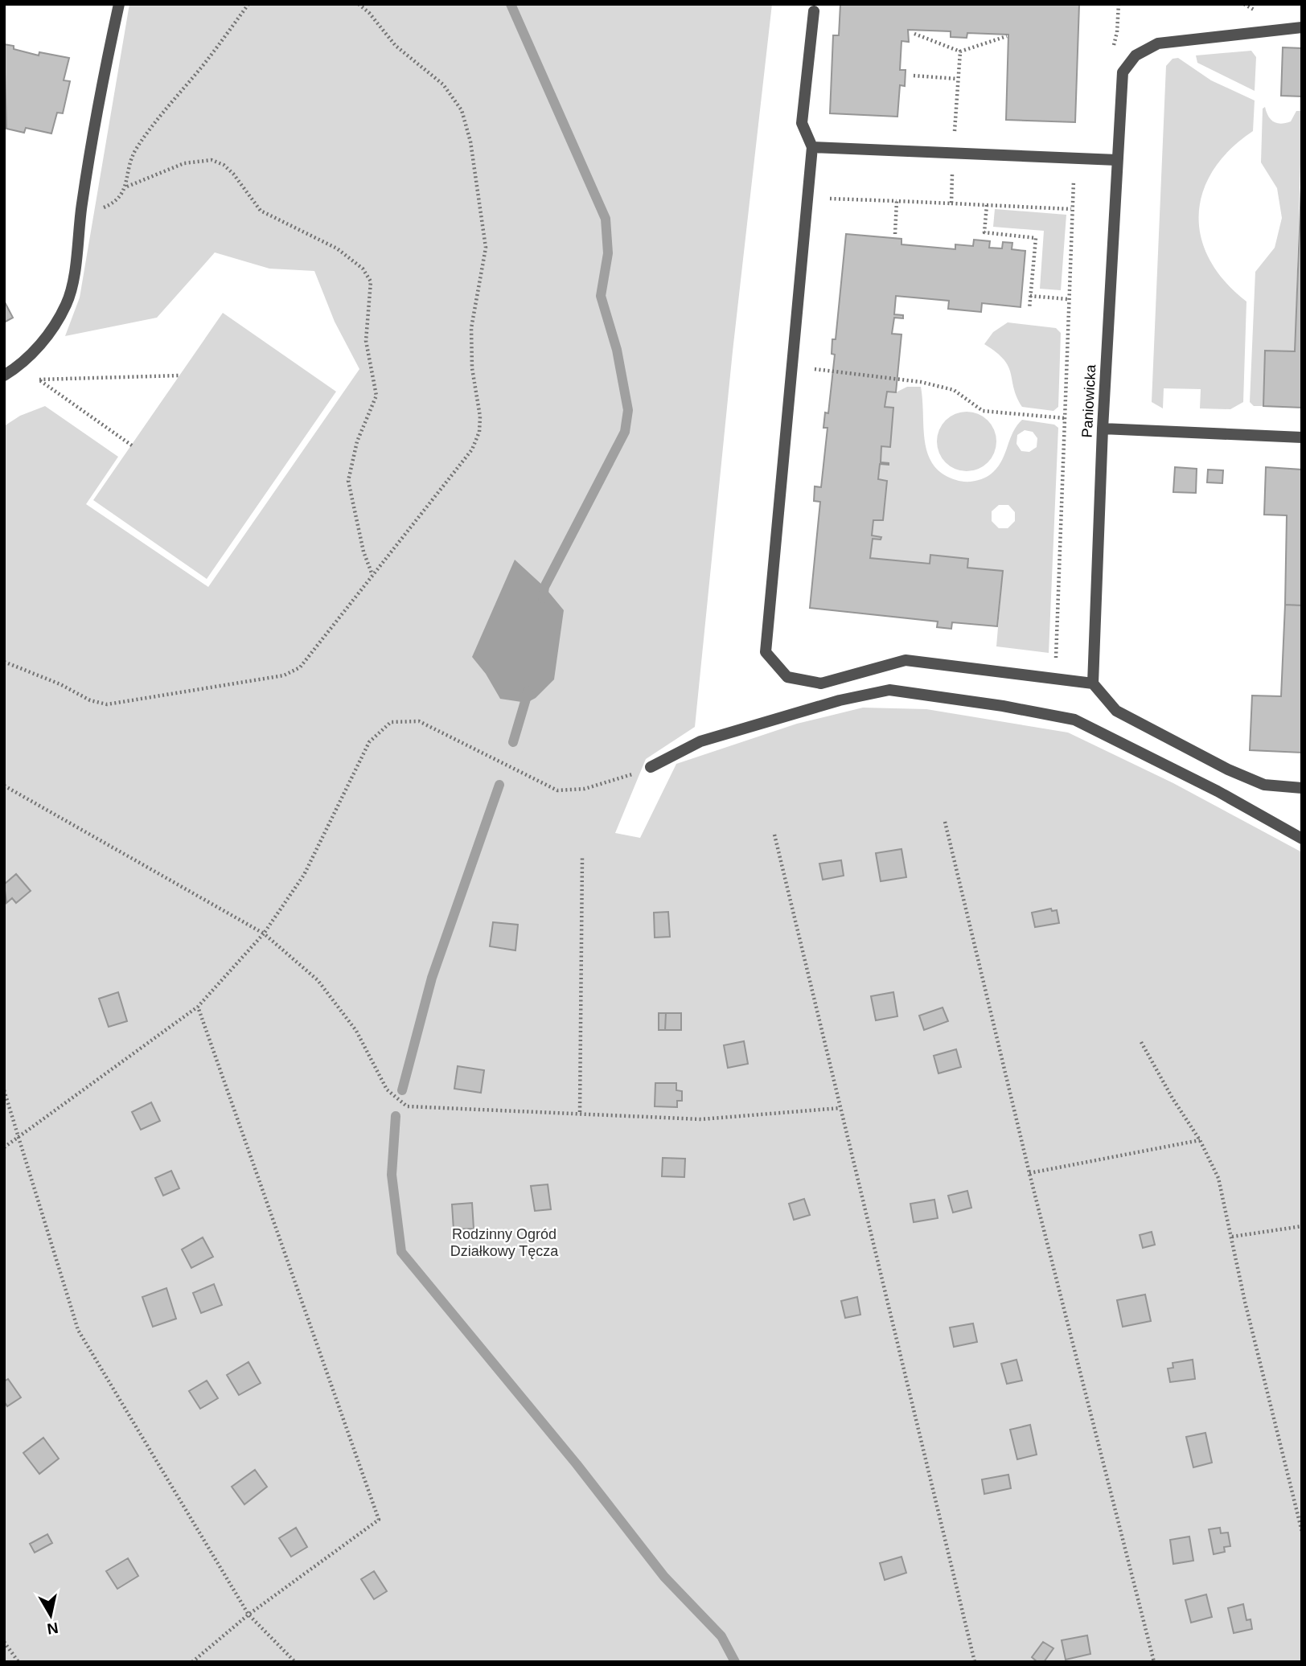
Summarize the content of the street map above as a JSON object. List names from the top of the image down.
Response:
{
  "streets": {
    "lane": ["Paniowicka"]
  },
  "parks": ["Rodzinny Ogród Działkowy Tęcza"],
  "north": "bottom"
}
